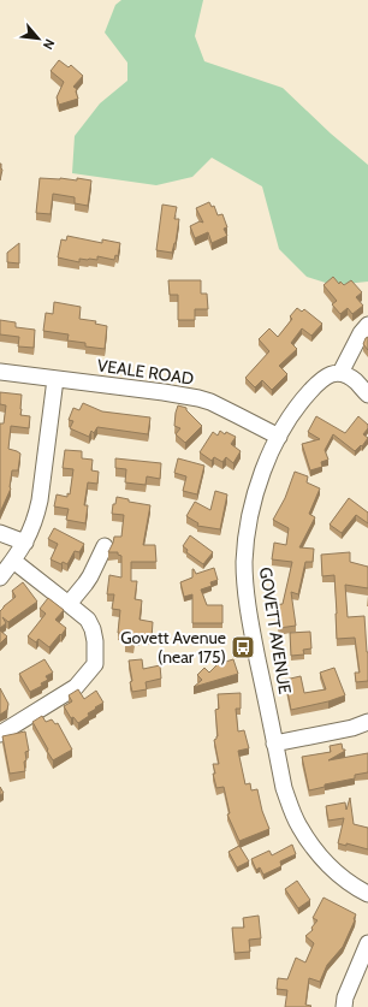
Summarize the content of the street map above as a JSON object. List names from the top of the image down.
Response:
{
  "streets": {
    "street": ["VEALE ROAD", "GOVETT AVENUE"]
  },
  "crossings": [
    ["VEALE ROAD", "GOVETT AVENUE"]
  ],
  "places": {
    "bus stop": ["Govett Avenue (near 175)"]
  },
  "north": "bottom right"
}
